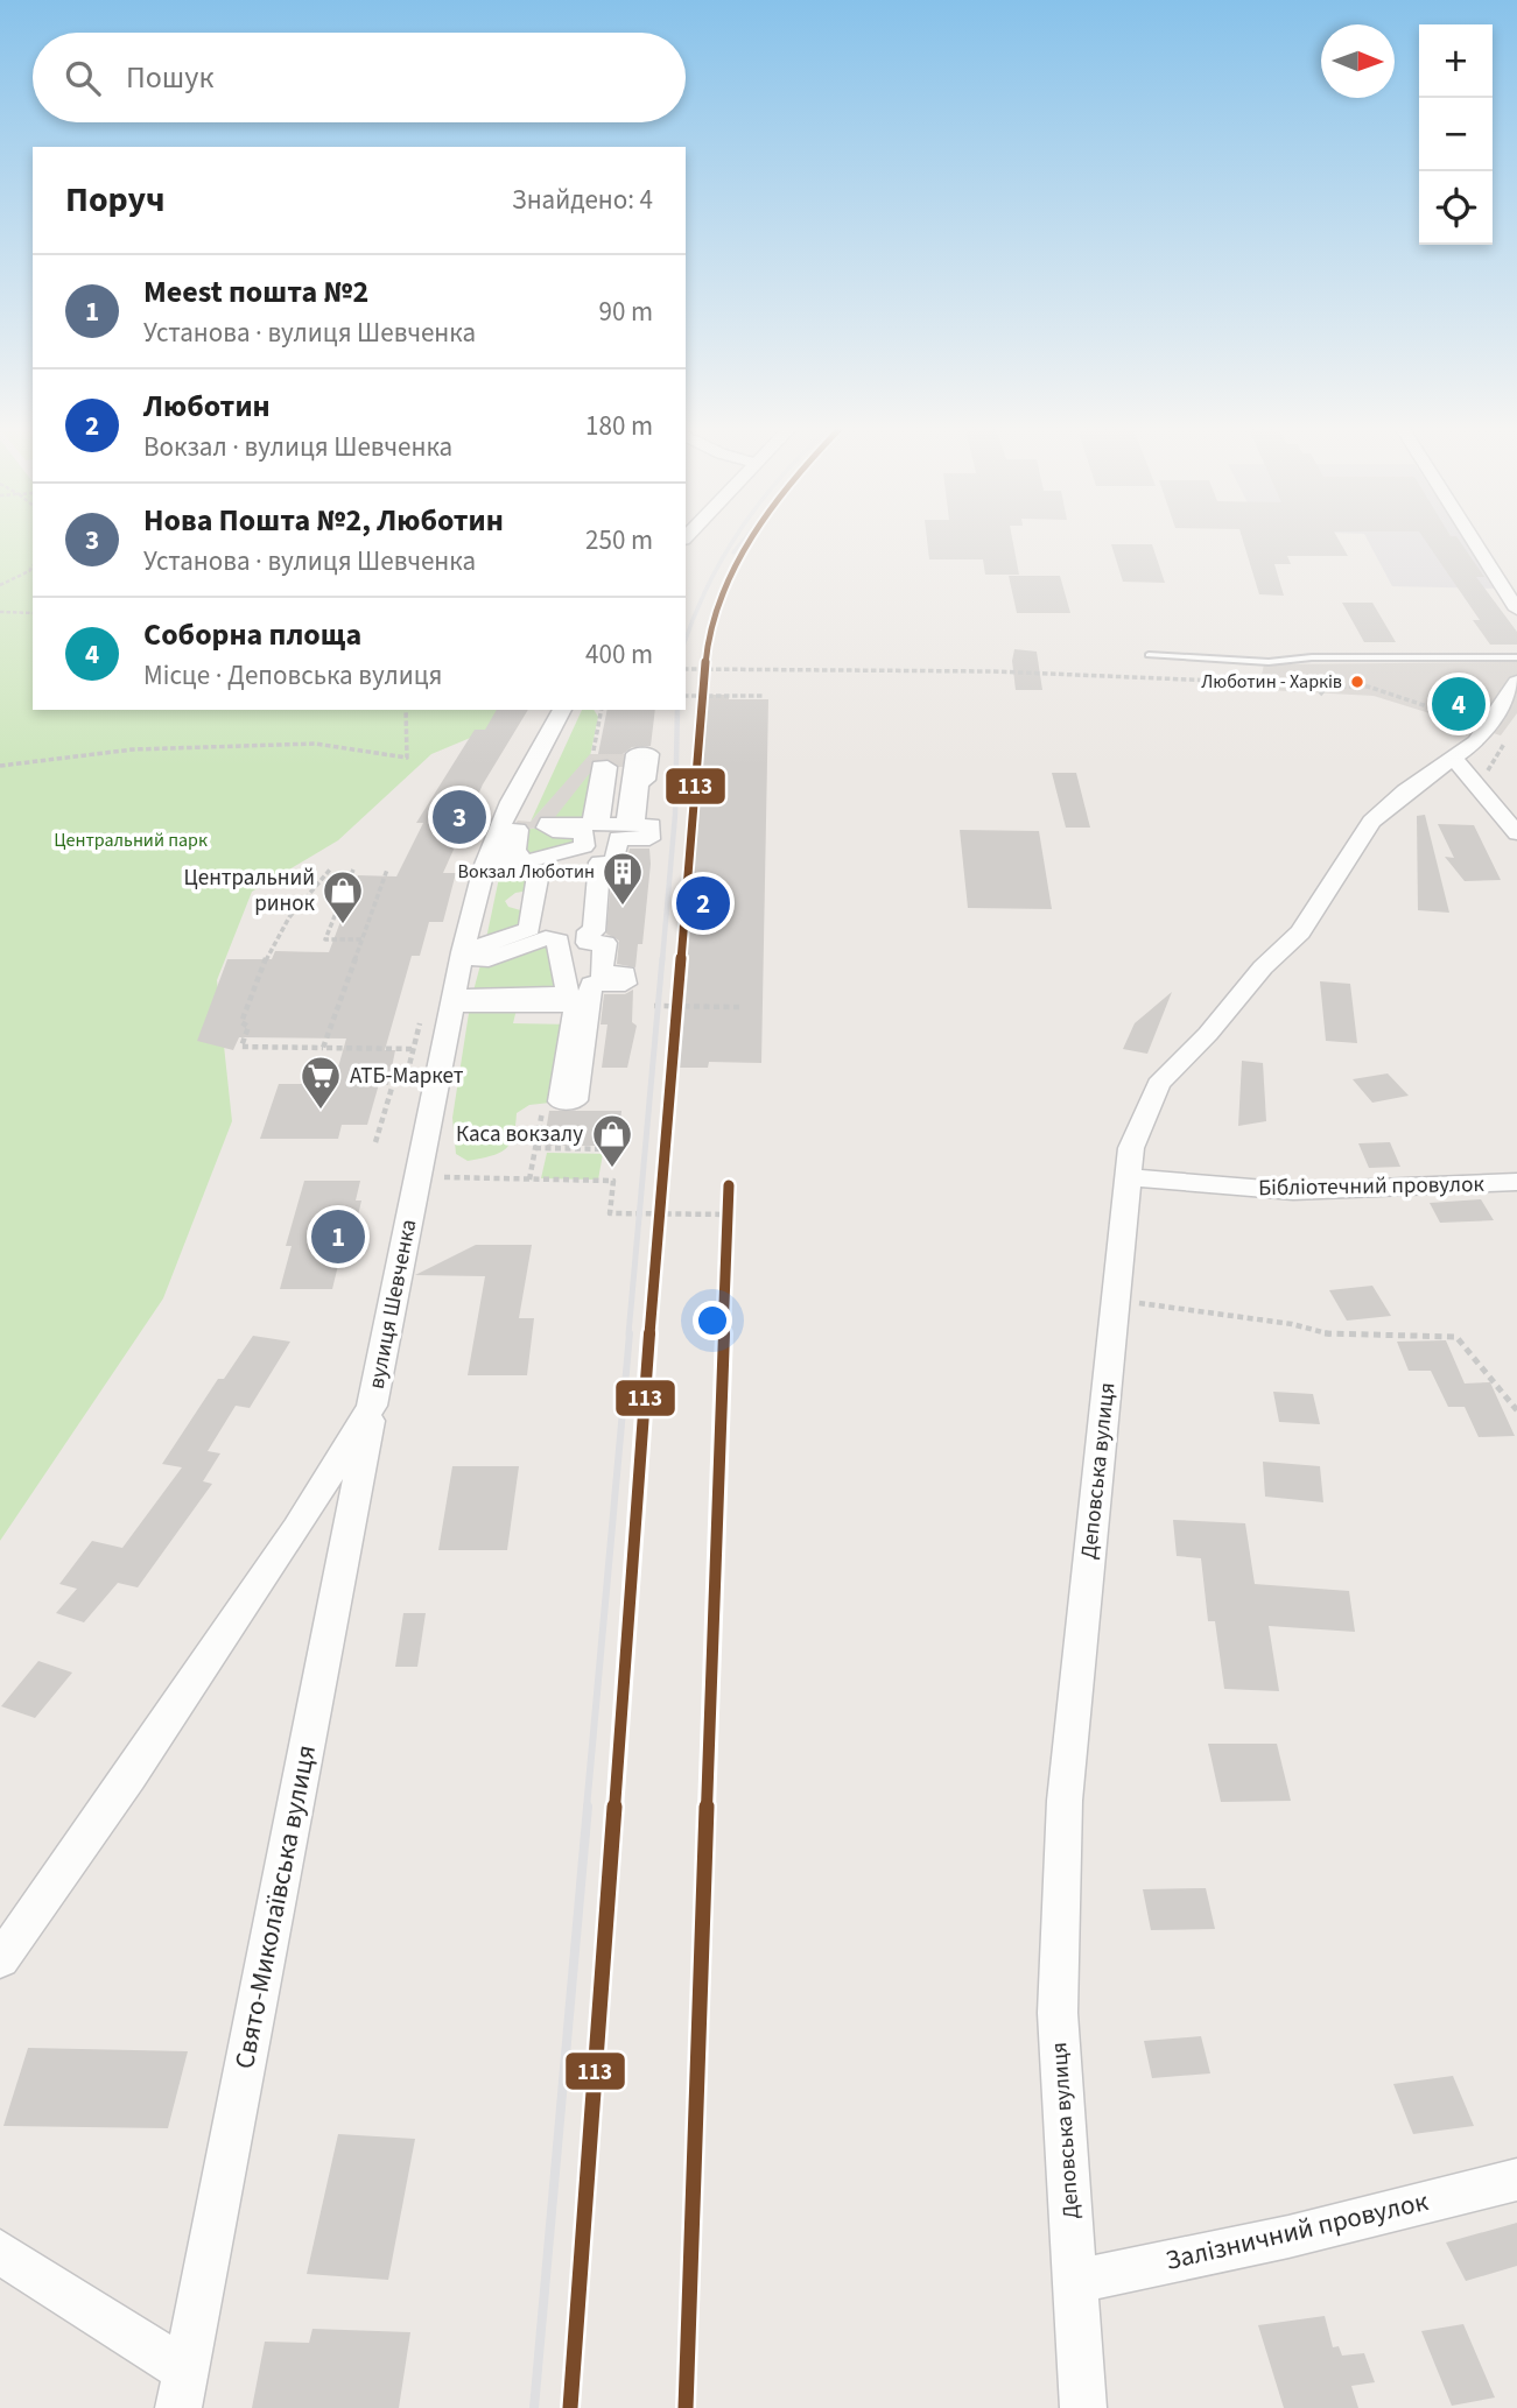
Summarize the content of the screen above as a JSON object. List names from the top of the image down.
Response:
{
  "streets": {
    "street": [
      "Бібліотечний провулок",
      "вулиця Шевченка",
      "Деповська вулиця",
      "Свято-Миколаївська вулиця",
      "Залізничний провулок"
    ]
  },
  "crossings": [
    ["Бібліотечний провулок", "Деповська вулиця"],
    ["вулиця Шевченка", "Свято-Миколаївська вулиця"],
    ["Деповська вулиця", "Залізничний провулок"]
  ],
  "parks": ["Центральний парк"],
  "places": {
    "other": ["Люботин - Харків"],
    "building": ["Вокзал Люботин"],
    "shop": ["Центральний ринок", "Каса вокзалу"],
    "supermarket": ["АТБ-Маркет"]
  },
  "lines": ["transit line 113"],
  "north": "right",
  "page": {
    "map_buttons": ["+", "−"],
    "search": "Пошук",
    "heading": ["Поруч", "Знайдено: 4"],
    "list": [
      {
        "mark": "1",
        "name": "Meest пошта №2",
        "note": "Установа · вулиця Шевченка",
        "value": "90 m"
      },
      {
        "mark": "2",
        "name": "Люботин",
        "note": "Вокзал · вулиця Шевченка",
        "value": "180 m"
      },
      {
        "mark": "3",
        "name": "Нова Пошта №2, Люботин",
        "note": "Установа · вулиця Шевченка",
        "value": "250 m"
      },
      {
        "mark": "4",
        "name": "Соборна площа",
        "note": "Місце · Деповська вулиця",
        "value": "400 m"
      }
    ],
    "pins": [
      "4",
      "3",
      "2",
      "1"
    ]
  }
}
